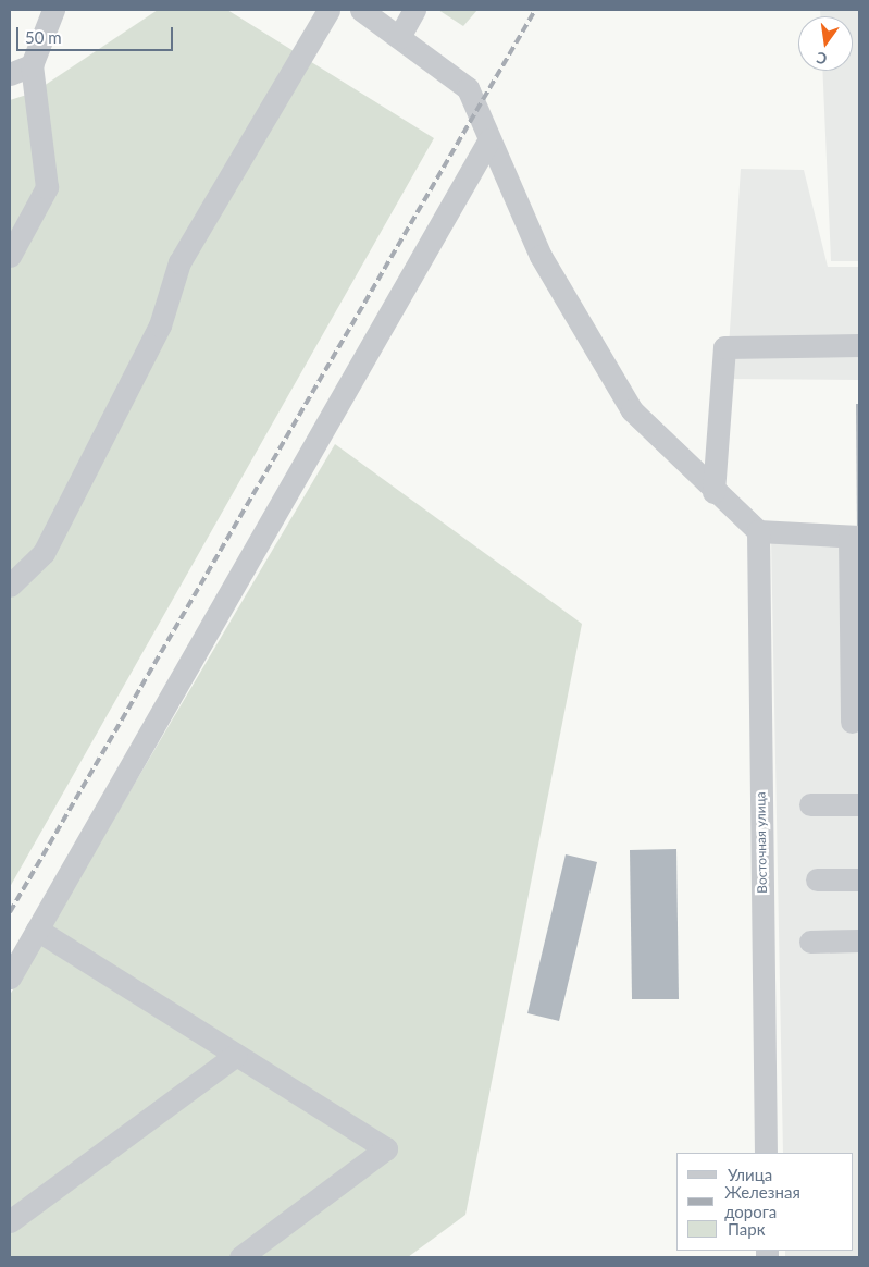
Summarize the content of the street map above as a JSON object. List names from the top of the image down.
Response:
{
  "streets": {
    "street": ["Восточная улица"]
  },
  "legend": ["Улица", "Железная дорога", "Парк"],
  "scale_bar": "50 m",
  "north": "bottom"
}
